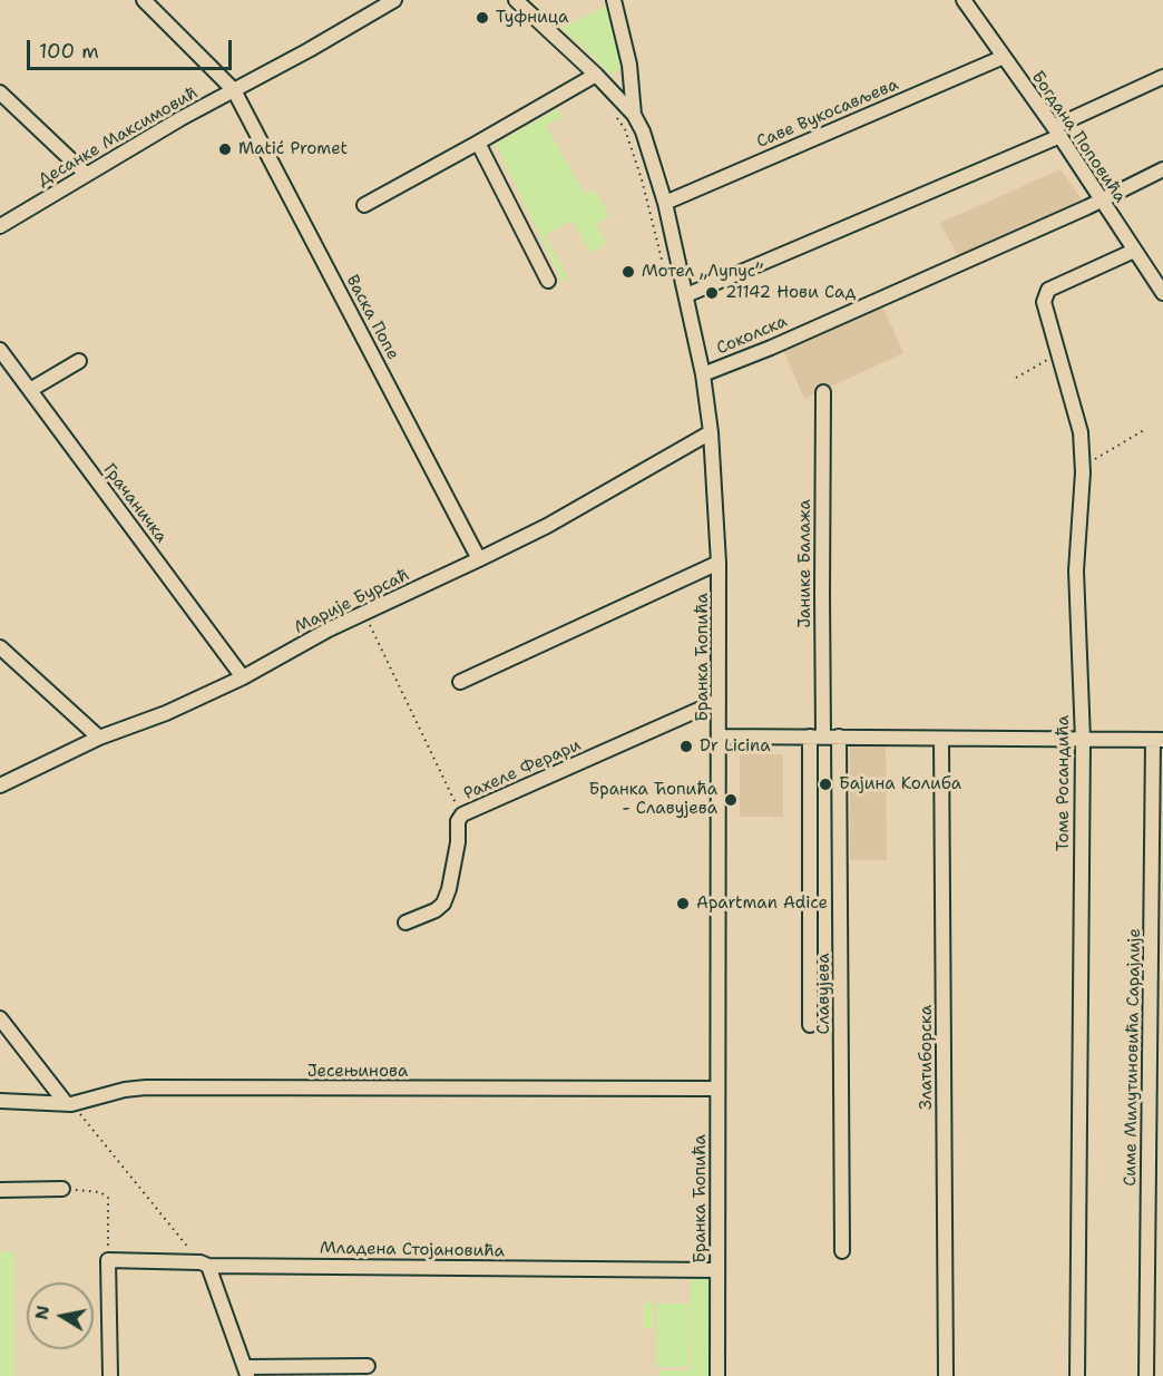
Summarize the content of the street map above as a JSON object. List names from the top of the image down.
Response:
{
  "streets": {
    "street": [
      "Саве Вукосављева",
      "Десанке Максимовић",
      "Богдана Поповића",
      "Васка Попе",
      "Соколска",
      "Грачаничка",
      "Јанике Балажа",
      "Марије Бурсаћ",
      "Бранка Ћопића",
      "Рахеле Ферари",
      "Томе Росандића",
      "Славујева",
      "Златиборска",
      "Симе Милутиновића Сарајлије",
      "Јесењинова",
      "Младена Стојановића"
    ]
  },
  "crossings": [
    ["Саве Вукосављева", "Богдана Поповића"],
    ["Саве Вукосављева", "Бранка Ћопића"],
    ["Десанке Максимовић", "Васка Попе"],
    ["Богдана Поповића", "Соколска"],
    ["Богдана Поповића", "Томе Росандића"],
    ["Васка Попе", "Марије Бурсаћ"],
    ["Соколска", "Бранка Ћопића"],
    ["Грачаничка", "Марије Бурсаћ"],
    ["Марије Бурсаћ", "Бранка Ћопића"],
    ["Бранка Ћопића", "Рахеле Ферари"],
    ["Бранка Ћопића", "Јесењинова"],
    ["Бранка Ћопића", "Младена Стојановића"]
  ],
  "places": [
    "Туфница",
    "Matić Promet",
    "Мотел „Лупус”",
    "21142 Нови Сад",
    "Dr Licina",
    "Бајина Колиба",
    "Бранка Ћопића - Славујева",
    "Apartman Adice"
  ],
  "scale_bar": "100 m",
  "north": "left"
}
